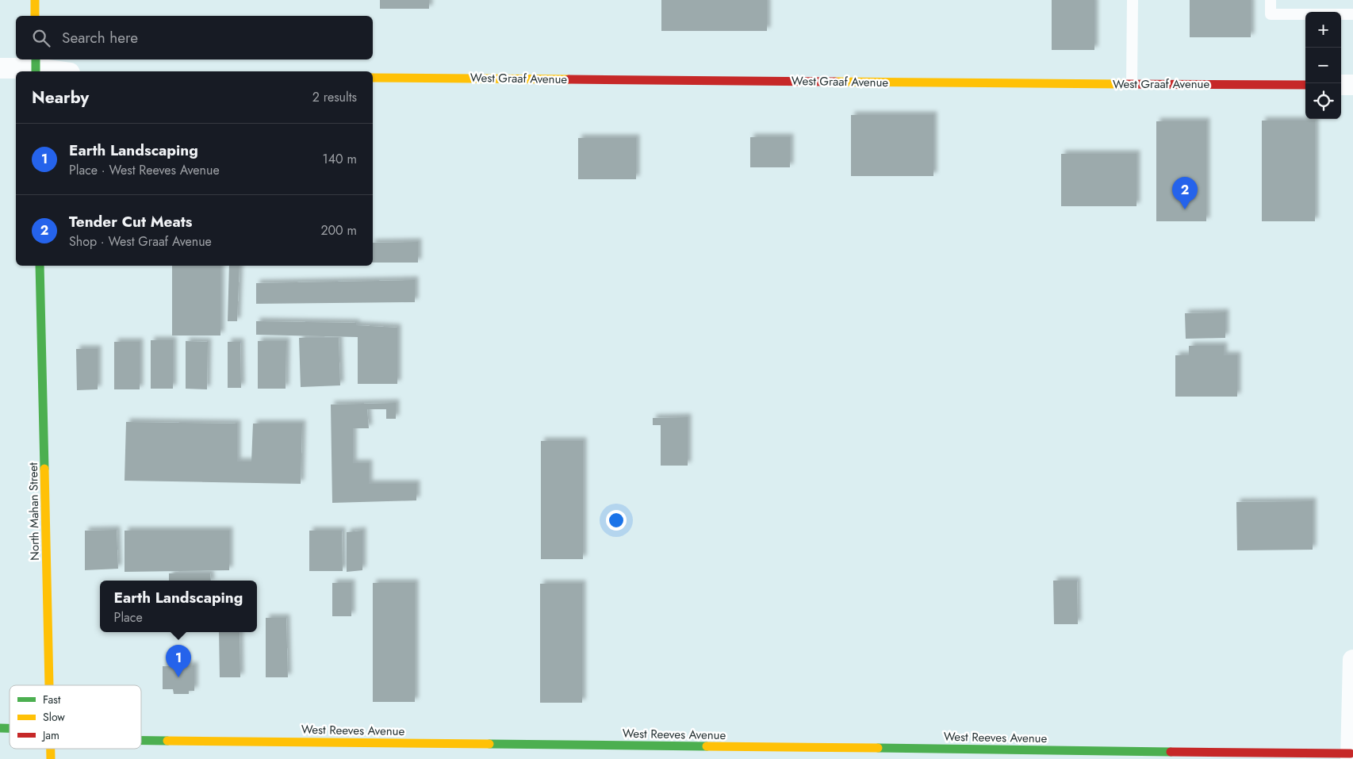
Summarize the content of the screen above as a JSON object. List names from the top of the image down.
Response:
{
  "streets": {
    "street": ["West Graaf Avenue", "North Mahan Street", "West Reeves Avenue"]
  },
  "legend": ["Fast", "Slow", "Jam"],
  "page": {
    "map_buttons": ["+", "−"],
    "search": "Search here",
    "heading": ["Nearby", "2 results"],
    "list": [
      {
        "mark": "1",
        "name": "Earth Landscaping",
        "note": "Place · West Reeves Avenue",
        "value": "140 m"
      },
      {
        "mark": "2",
        "name": "Tender Cut Meats",
        "note": "Shop · West Graaf Avenue",
        "value": "200 m"
      }
    ],
    "pins": ["2", "1"],
    "popup": ["Earth Landscaping", "Place"]
  }
}
